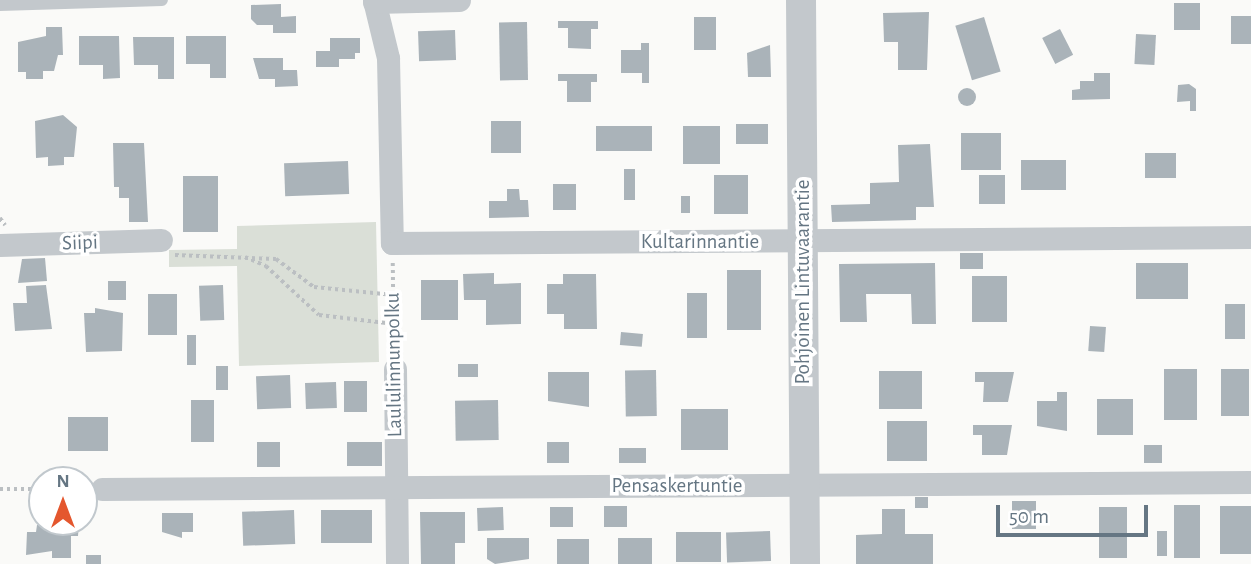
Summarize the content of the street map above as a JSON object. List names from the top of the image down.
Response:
{
  "streets": {
    "street": [
      "Kultarinnantie",
      "Siipi",
      "Pohjoinen Lintuvaarantie",
      "Laululinnunpolku",
      "Pensaskertuntie"
    ]
  },
  "crossings": [
    ["Kultarinnantie", "Pohjoinen Lintuvaarantie"],
    ["Kultarinnantie", "Laululinnunpolku"],
    ["Pohjoinen Lintuvaarantie", "Pensaskertuntie"],
    ["Laululinnunpolku", "Pensaskertuntie"]
  ],
  "scale_bar": "50 m",
  "north": "top"
}
